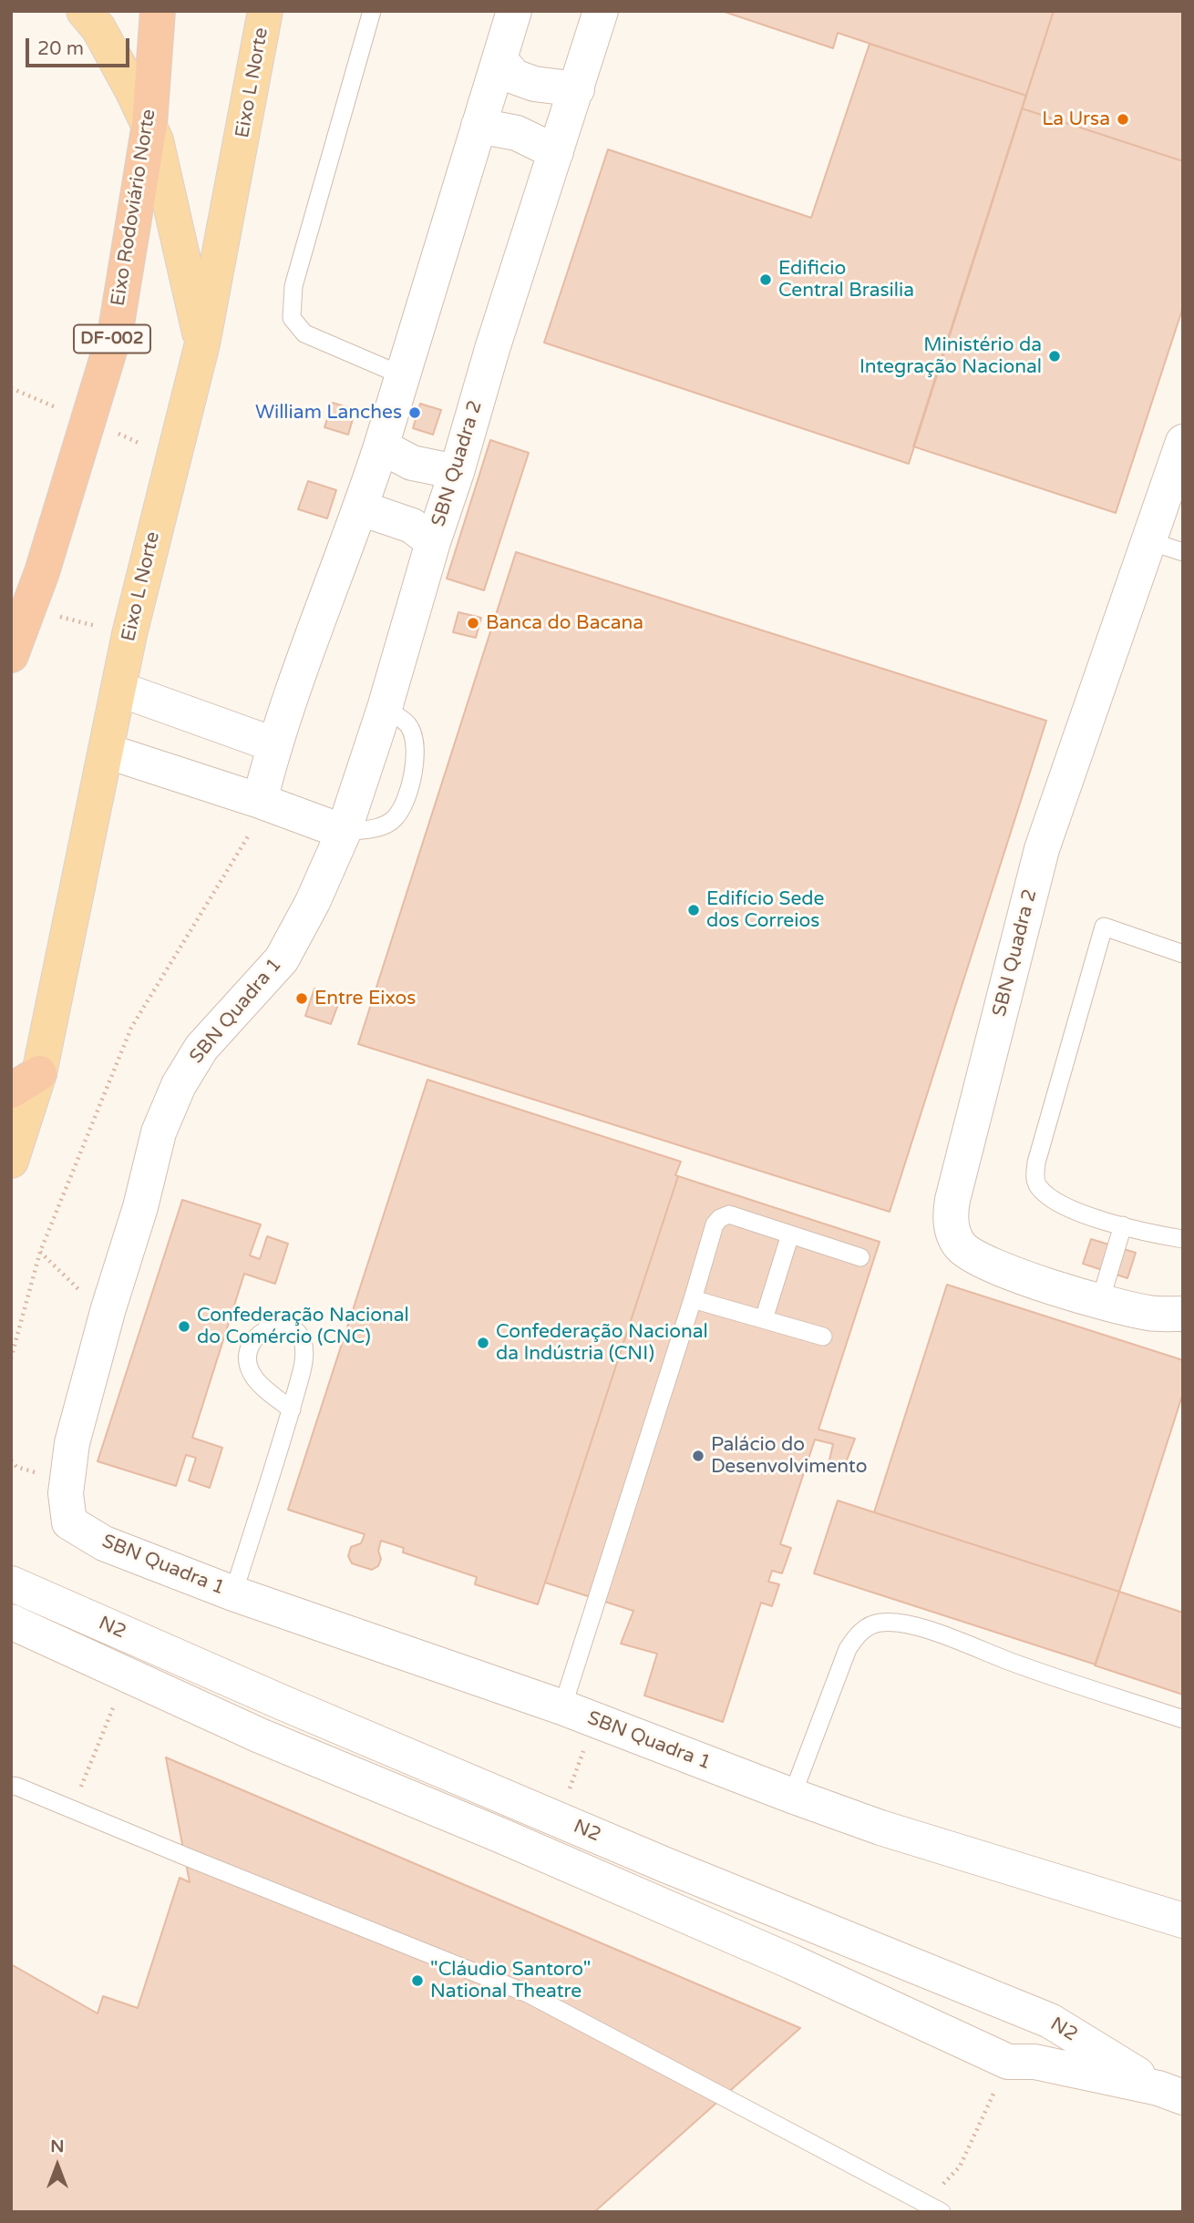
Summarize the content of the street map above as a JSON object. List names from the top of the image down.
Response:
{
  "streets": {
    "highway": ["Eixo Rodoviário Norte", "DF-002"],
    "main road": ["Eixo L Norte"],
    "street": ["SBN Quadra 2", "SBN Quadra 1", "N2"]
  },
  "crossings": [
    ["SBN Quadra 2", "SBN Quadra 1"]
  ],
  "places": [
    "La Ursa",
    "Edificio Central Brasilia",
    "Ministério da Integração Nacional",
    "William Lanches",
    "Banca do Bacana",
    "Edifício Sede dos Correios",
    "Entre Eixos",
    "Confederação Nacional do Comércio (CNC)",
    "Confederação Nacional da Indústria (CNI)",
    "Palácio do Desenvolvimento",
    "\"Cláudio Santoro\" National Theatre"
  ],
  "scale_bar": "20 m",
  "north": "top"
}
